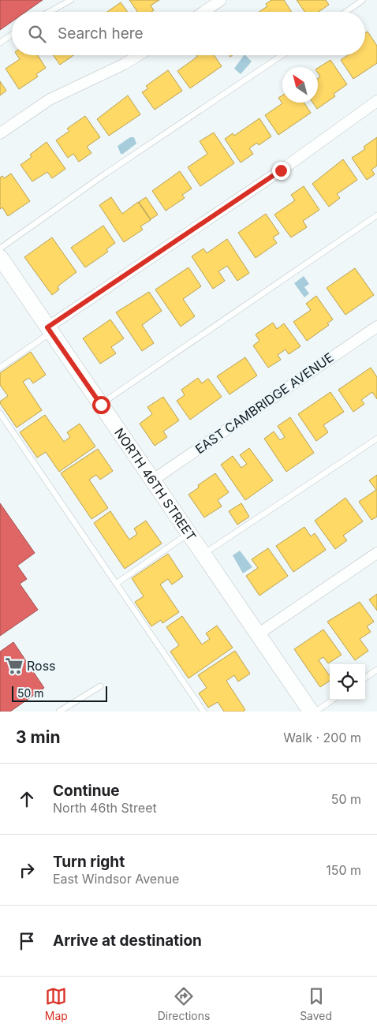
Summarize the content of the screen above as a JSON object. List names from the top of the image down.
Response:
{
  "streets": {
    "street": ["EAST CAMBRIDGE AVENUE", "NORTH 46TH STREET"]
  },
  "crossings": [
    ["EAST CAMBRIDGE AVENUE", "NORTH 46TH STREET"]
  ],
  "places": {
    "supermarket": ["Ross"]
  },
  "scale_bar": "50 m",
  "north": "top left",
  "page": {
    "search": "Search here",
    "scale": "50 m",
    "heading": ["3 min", "Walk · 200 m"],
    "list": [
      ["Continue", "North 46th Street", "50 m"],
      ["Turn right", "East Windsor Avenue", "150 m"],
      "Arrive at destination"
    ],
    "nav": ["Map", "Directions", "Saved"]
  }
}
